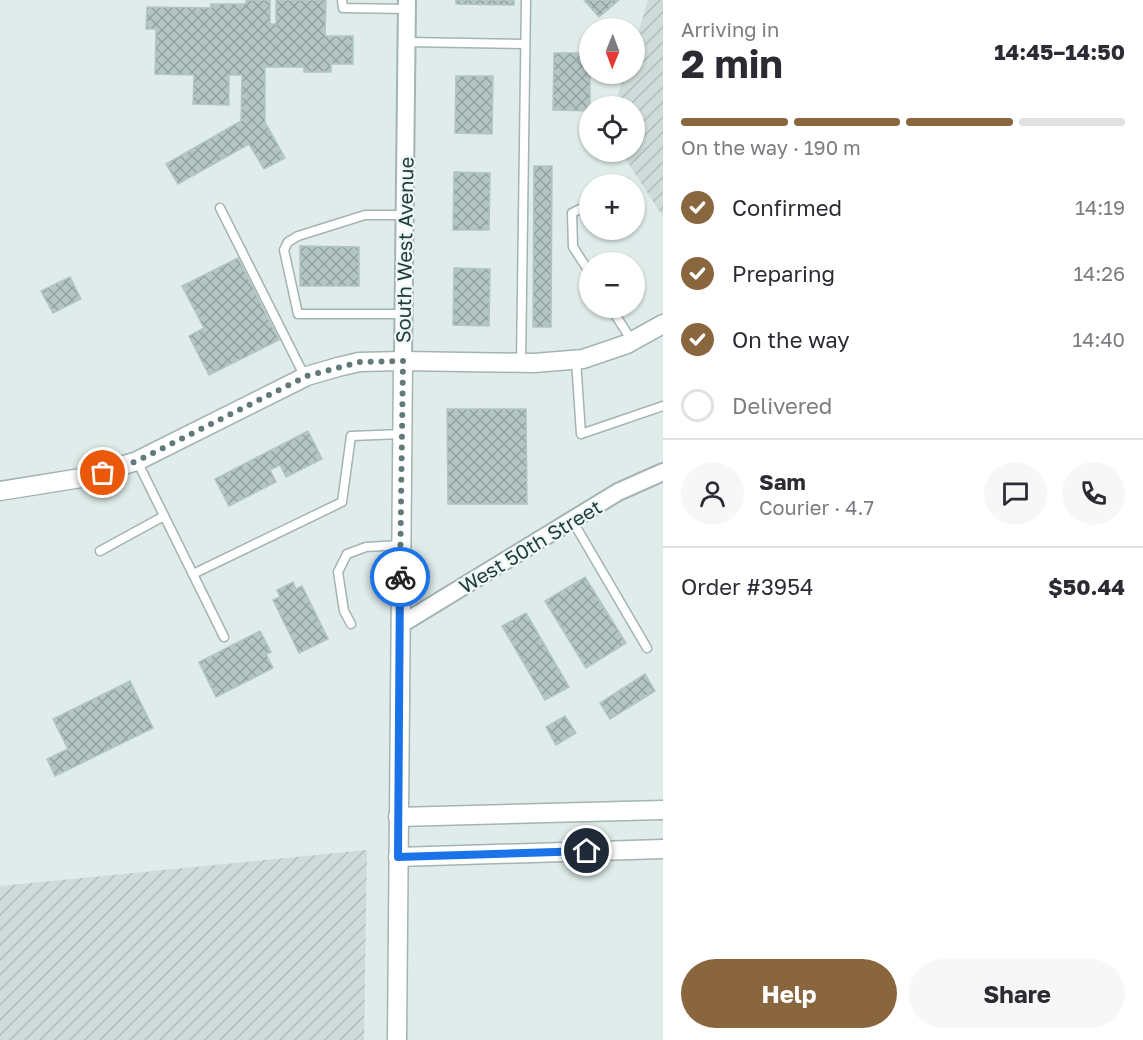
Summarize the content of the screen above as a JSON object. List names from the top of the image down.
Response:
{
  "streets": {
    "street": ["South West Avenue", "West 50th Street"]
  },
  "crossings": [
    ["South West Avenue", "West 50th Street"]
  ],
  "north": "bottom",
  "page": {
    "heading": ["2 min", "Arriving in", "14:45–14:50"],
    "panel": [
      "Sam",
      "Courier · 4.7",
      "Order #3954",
      "$50.44"
    ],
    "map_buttons": ["+", "−"],
    "bar": "On the way · 190 m",
    "list": [
      ["Confirmed", "14:19"],
      ["Preparing", "14:26"],
      ["On the way", "14:40"],
      "Delivered"
    ],
    "buttons": ["Help", "Share"]
  }
}
